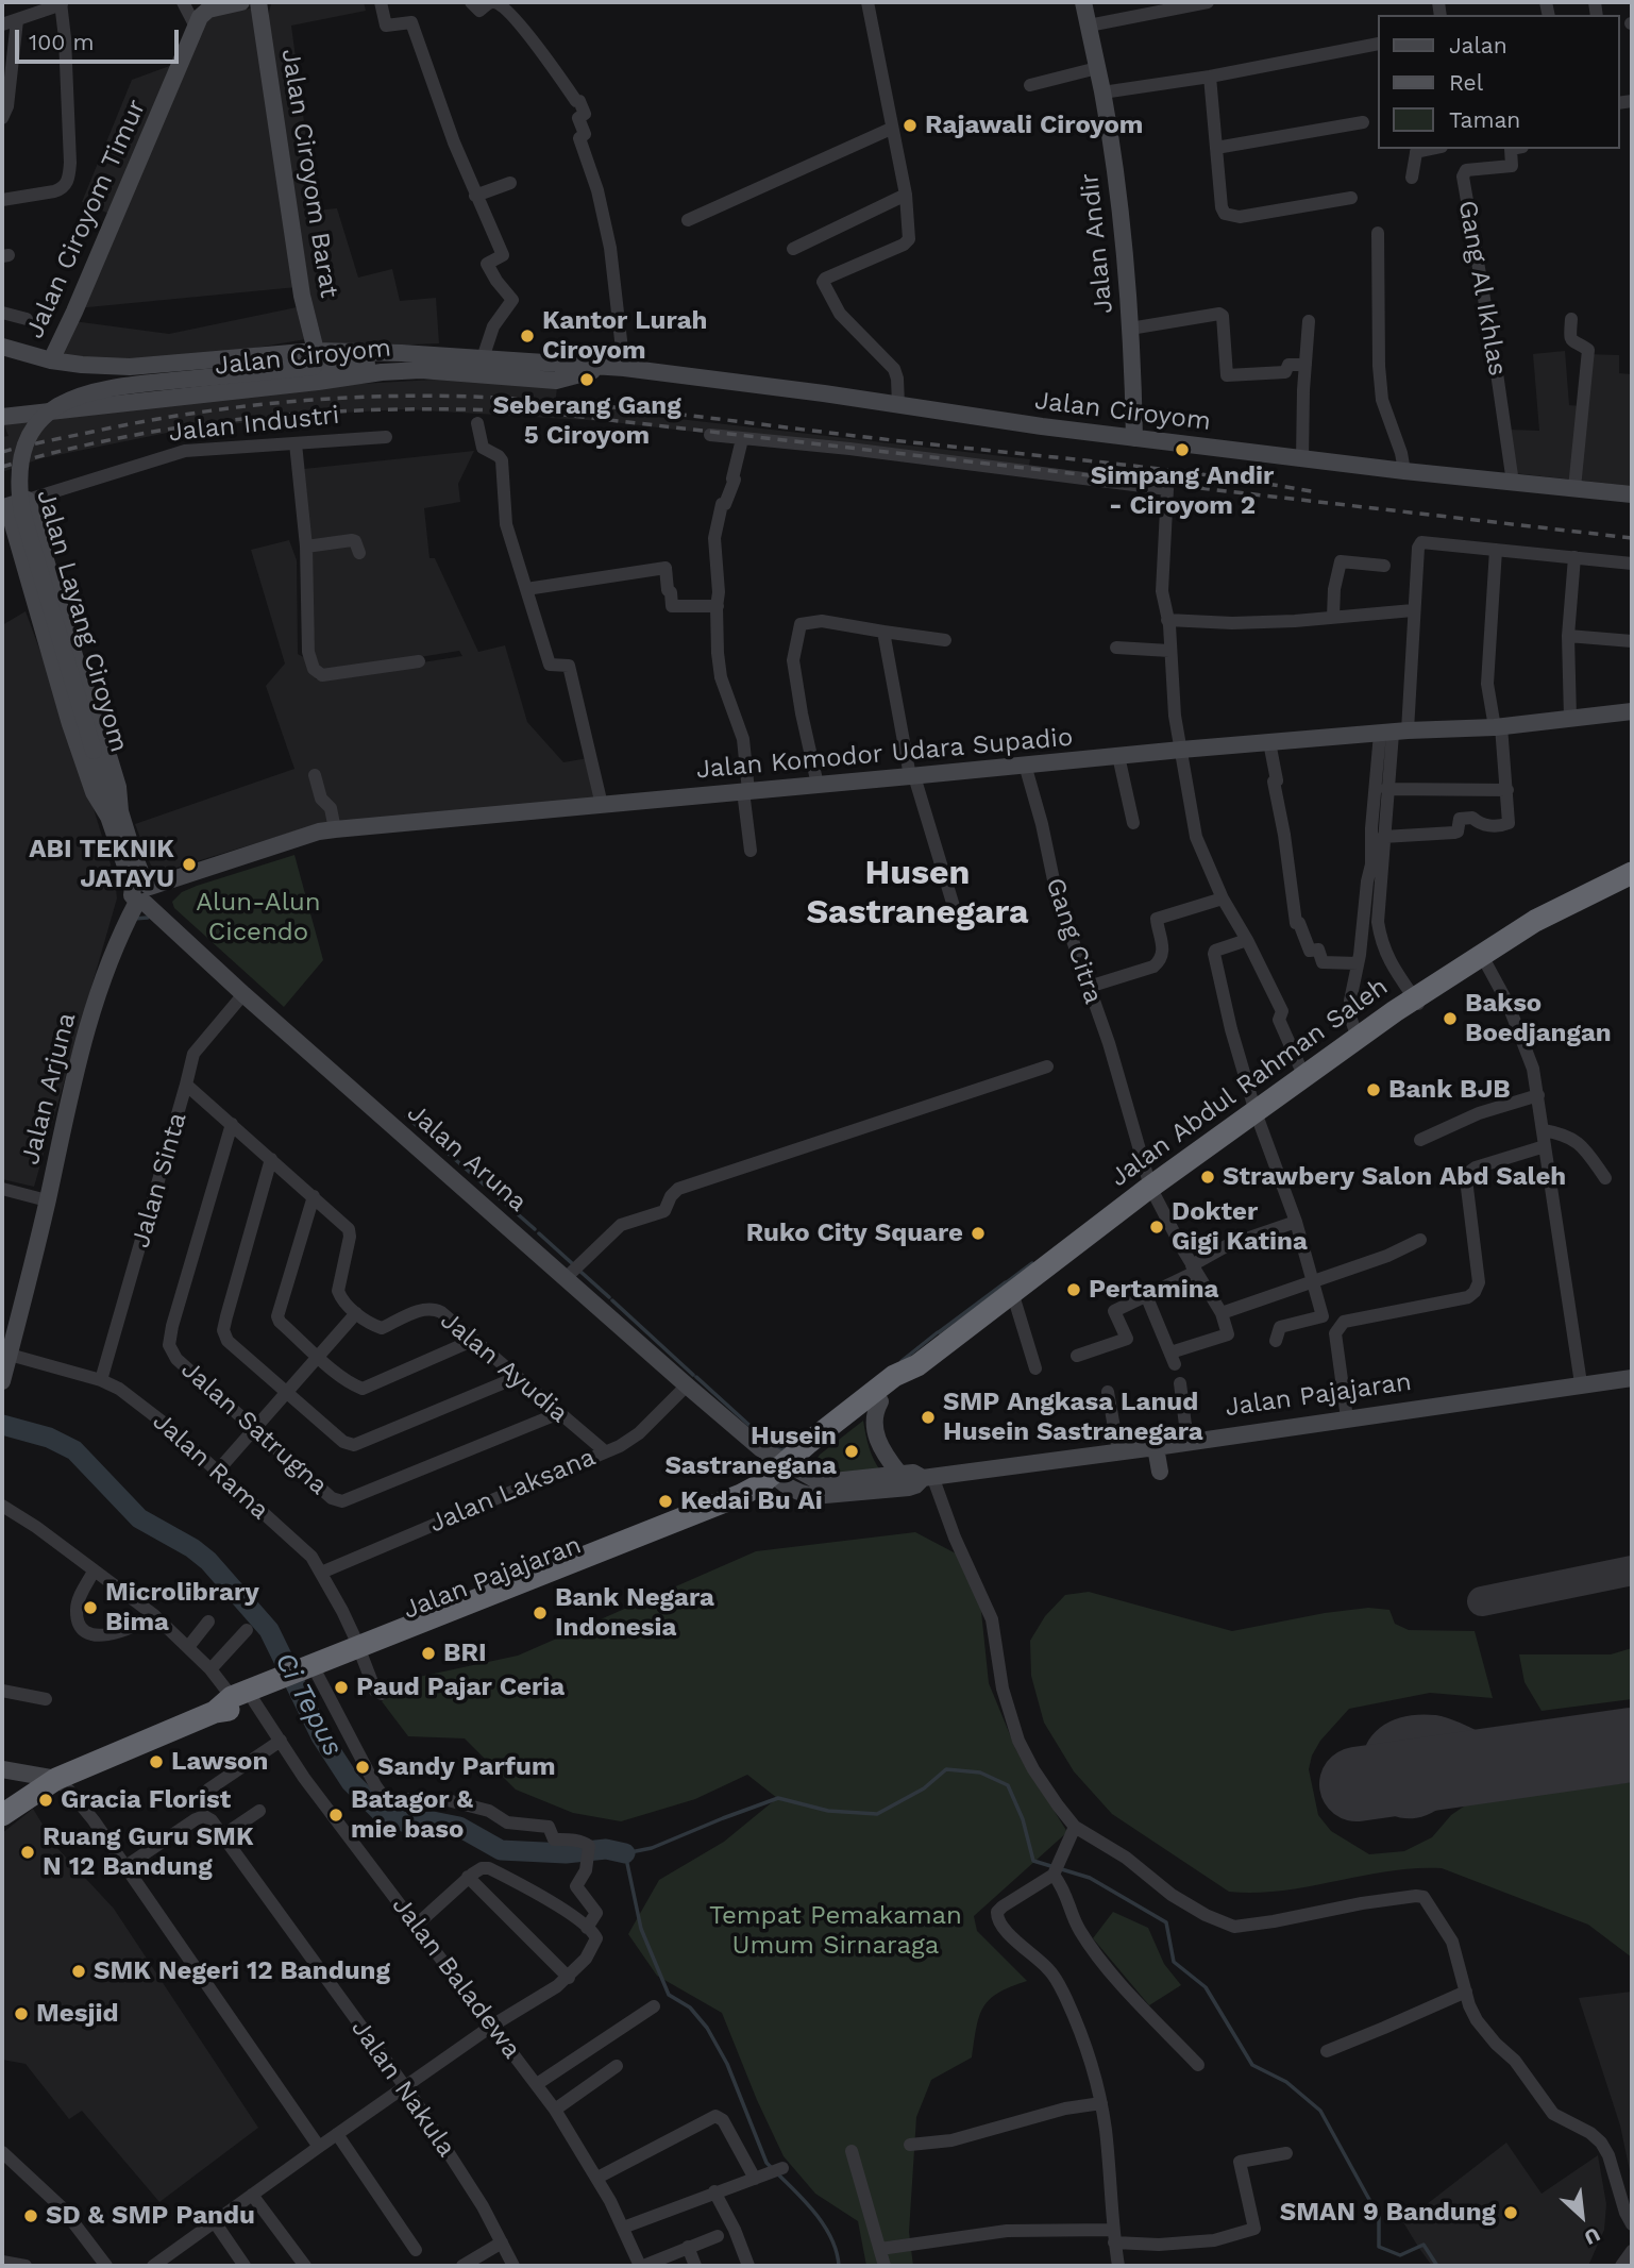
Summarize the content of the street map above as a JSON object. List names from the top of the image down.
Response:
{
  "streets": {
    "highway": ["Jalan Abdul Rahman Saleh", "Jalan Pajajaran"],
    "main road": [
      "Jalan Ciroyom Barat",
      "Jalan Ciroyom Timur",
      "Jalan Andir",
      "Jalan Ciroyom",
      "Jalan Industri",
      "Jalan Layang Ciroyom",
      "Jalan Komodor Udara Supadio",
      "Jalan Arjuna",
      "Jalan Aruna"
    ],
    "street": [
      "Gang Al Ikhlas",
      "Gang Citra",
      "Jalan Sinta",
      "Jalan Ayudia",
      "Jalan Satrugna",
      "Jalan Rama",
      "Jalan Laksana",
      "Jalan Baladewa",
      "Jalan Nakula"
    ]
  },
  "crossings": [
    ["Jalan Ciroyom Barat", "Jalan Ciroyom"],
    ["Jalan Ciroyom Barat", "Jalan Layang Ciroyom"],
    ["Jalan Ciroyom Timur", "Jalan Ciroyom"],
    ["Jalan Andir", "Jalan Ciroyom"],
    ["Gang Al Ikhlas", "Jalan Ciroyom"],
    ["Jalan Ciroyom", "Jalan Layang Ciroyom"],
    ["Jalan Komodor Udara Supadio", "Gang Citra"],
    ["Jalan Komodor Udara Supadio", "Jalan Arjuna"],
    ["Jalan Komodor Udara Supadio", "Jalan Aruna"],
    ["Gang Citra", "Jalan Abdul Rahman Saleh"],
    ["Jalan Abdul Rahman Saleh", "Jalan Aruna"],
    ["Jalan Abdul Rahman Saleh", "Jalan Pajajaran"],
    ["Jalan Arjuna", "Jalan Aruna"],
    ["Jalan Arjuna", "Jalan Rama"],
    ["Jalan Aruna", "Jalan Sinta"],
    ["Jalan Aruna", "Jalan Pajajaran"],
    ["Jalan Aruna", "Jalan Laksana"],
    ["Jalan Sinta", "Jalan Rama"],
    ["Jalan Ayudia", "Jalan Satrugna"],
    ["Jalan Ayudia", "Jalan Laksana"],
    ["Jalan Pajajaran", "Jalan Rama"],
    ["Jalan Pajajaran", "Jalan Baladewa"],
    ["Jalan Rama", "Jalan Laksana"]
  ],
  "districts": ["Husen Sastranegara"],
  "water": ["Ci Tepus"],
  "parks": ["Alun-Alun Cicendo", "Tempat Pemakaman Umum Sirnaraga"],
  "places": [
    "Rajawali Ciroyom",
    "Kantor Lurah Ciroyom",
    "Seberang Gang 5 Ciroyom",
    "Simpang Andir - Ciroyom 2",
    "ABI TEKNIK JATAYU",
    "Bakso Boedjangan",
    "Bank BJB",
    "Strawbery Salon Abd Saleh",
    "Dokter Gigi Katina",
    "Ruko City Square",
    "Pertamina",
    "SMP Angkasa Lanud Husein Sastranegara",
    "Husein Sastranegana",
    "Kedai Bu Ai",
    "Microlibrary Bima",
    "Bank Negara Indonesia",
    "BRI",
    "Paud Pajar Ceria",
    "Lawson",
    "Sandy Parfum",
    "Gracia Florist",
    "Batagor & mie baso",
    "Ruang Guru SMK N 12 Bandung",
    "SMK Negeri 12 Bandung",
    "Mesjid",
    "SMAN 9 Bandung",
    "SD & SMP Pandu"
  ],
  "legend": ["Jalan", "Rel", "Taman"],
  "scale_bar": "100 m",
  "north": "bottom right"
}
